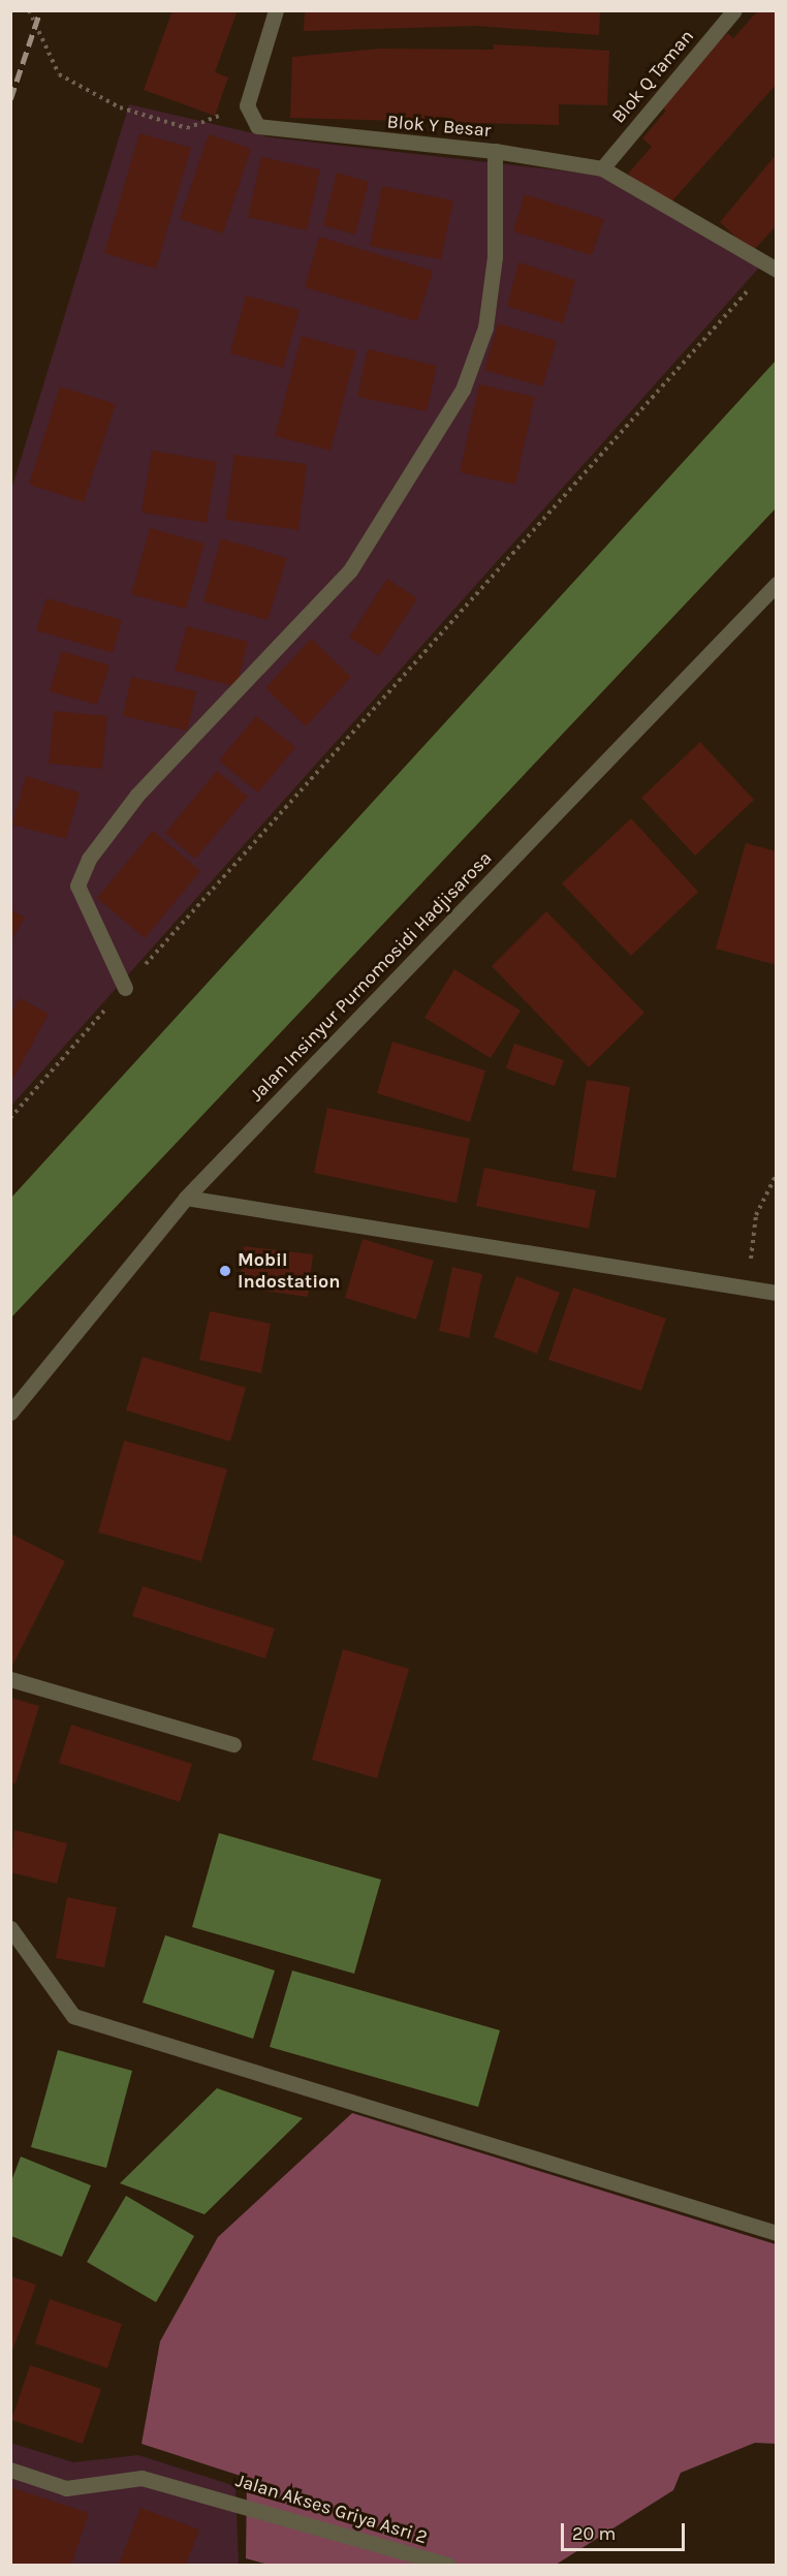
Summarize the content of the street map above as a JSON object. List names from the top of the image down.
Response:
{
  "streets": {
    "street": [
      "Blok Q Taman",
      "Blok Y Besar",
      "Jalan Insinyur Purnomosidi Hadjisarosa",
      "Jalan Akses Griya Asri 2"
    ]
  },
  "crossings": [
    ["Blok Q Taman", "Blok Y Besar"]
  ],
  "places": ["Mobil Indostation"],
  "scale_bar": "20 m"
}
